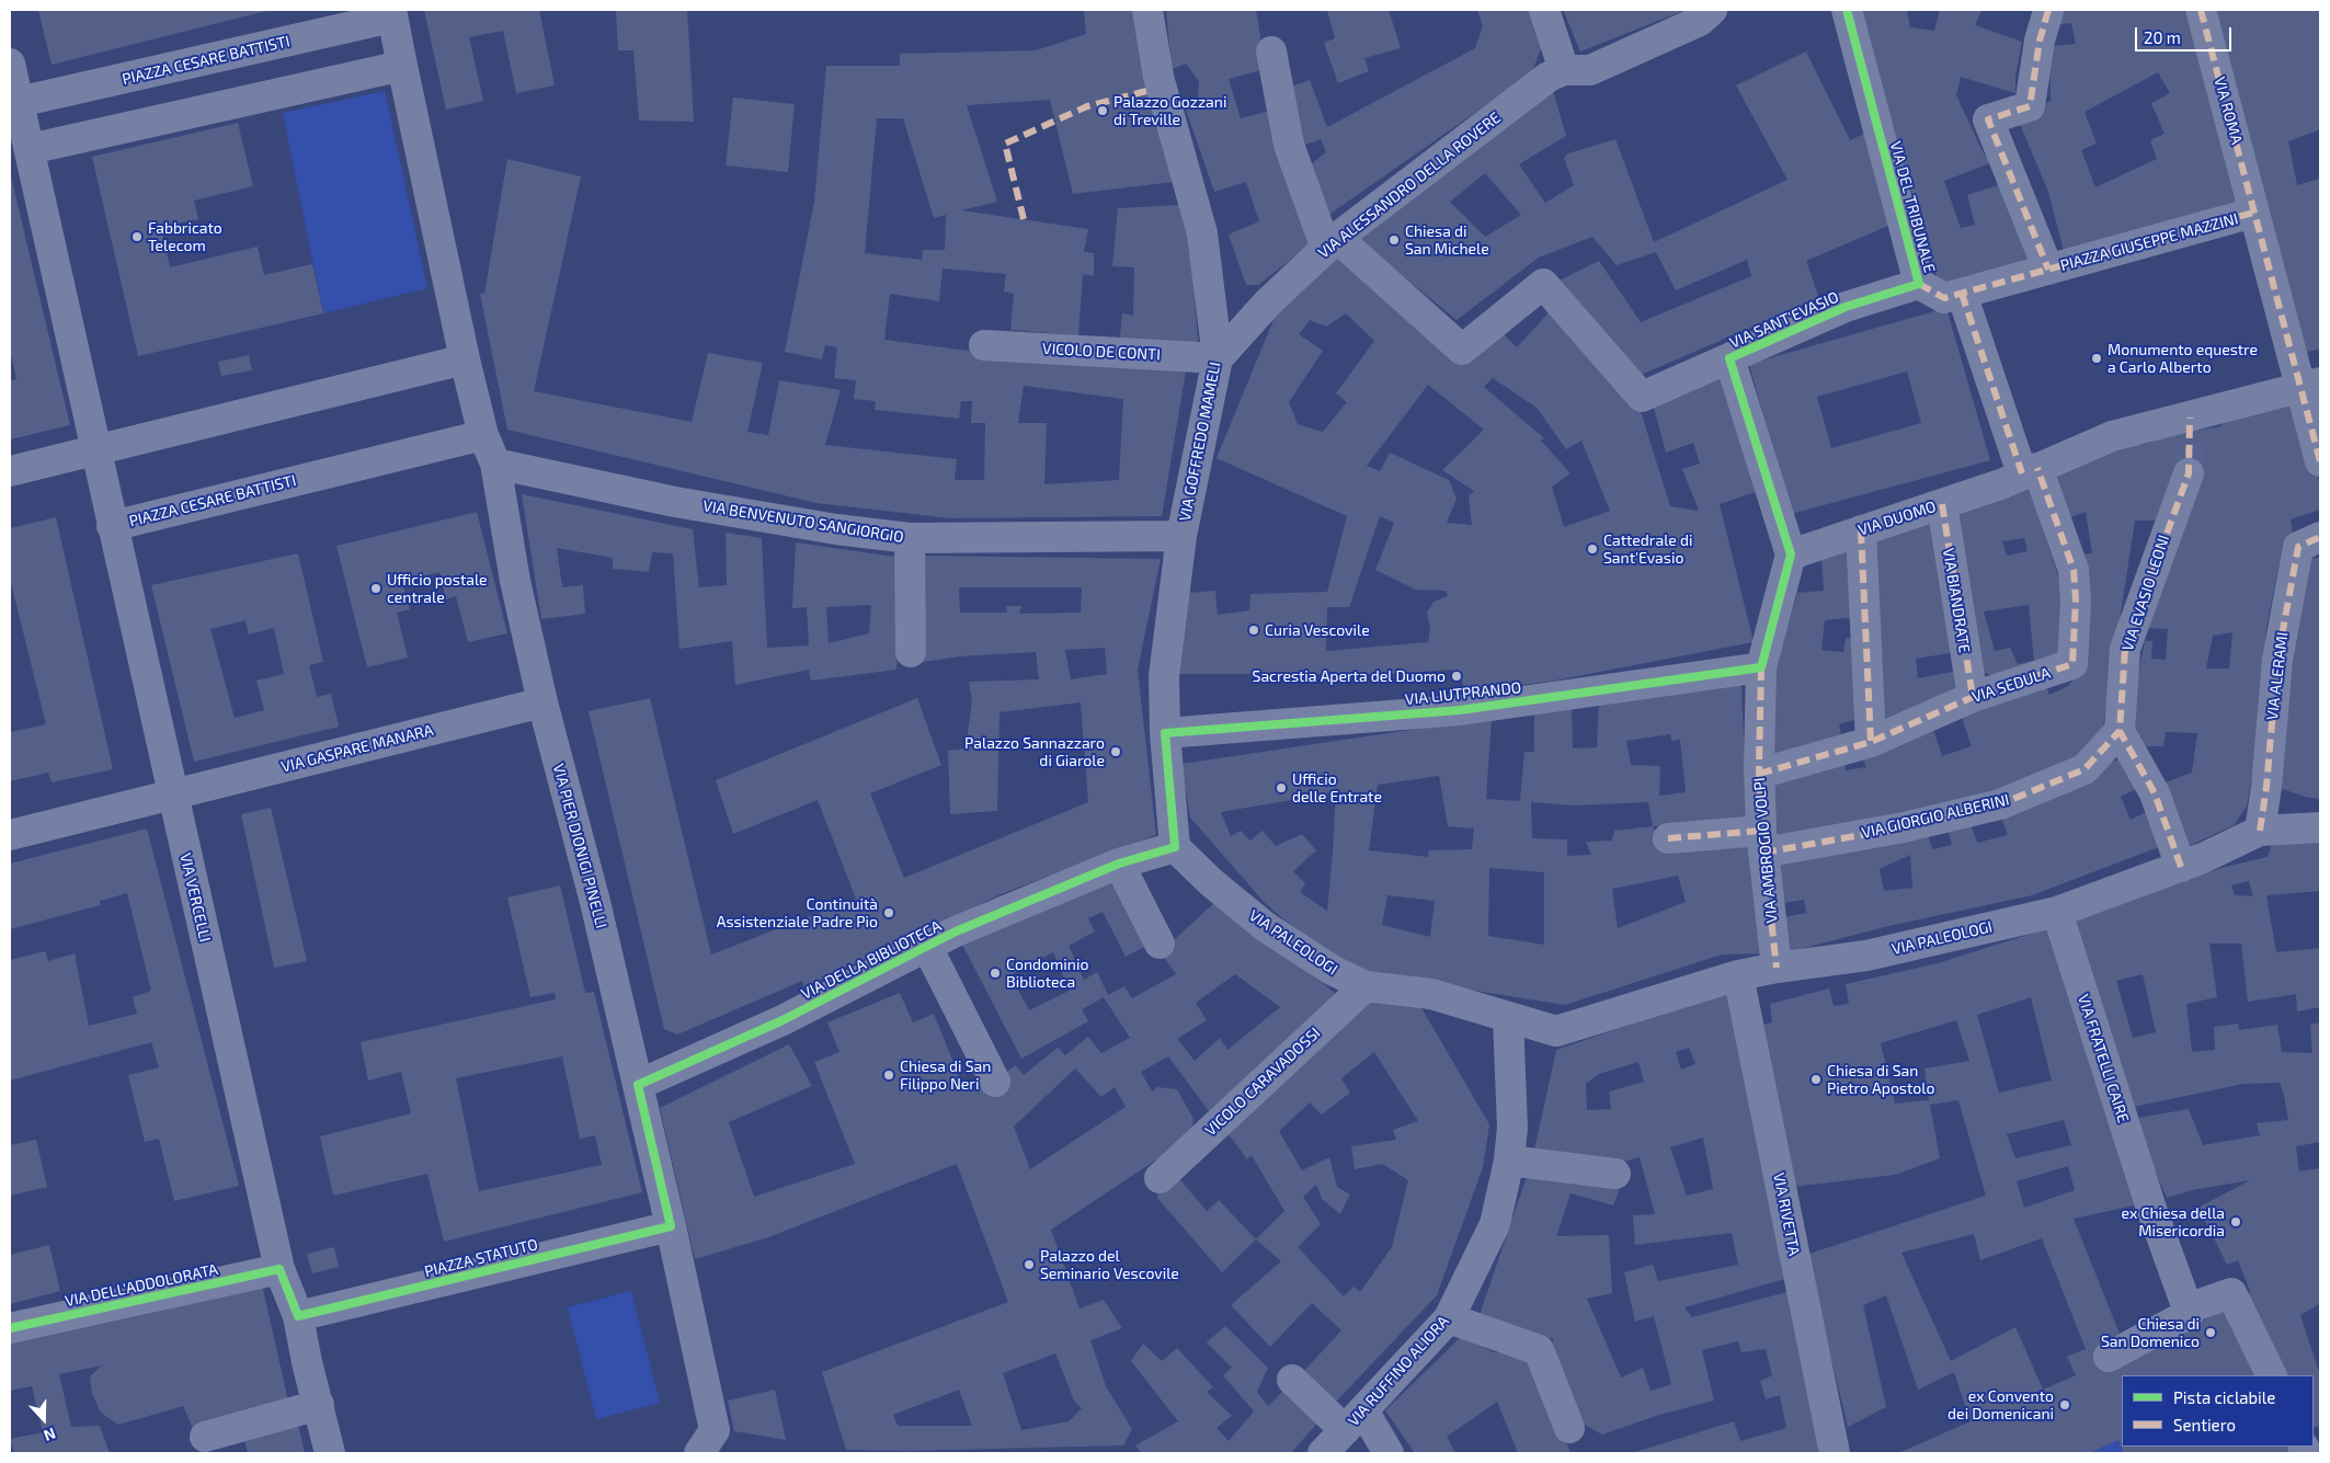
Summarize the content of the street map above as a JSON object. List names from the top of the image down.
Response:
{
  "streets": {
    "street": [
      "PIAZZA CESARE BATTISTI",
      "VIA ROMA",
      "VIA ALESSANDRO DELLA ROVERE",
      "VIA DEL TRIBUNALE",
      "PIAZZA GIUSEPPE MAZZINI",
      "VIA SANT'EVASIO",
      "VICOLO DE CONTI",
      "VIA GOFFREDO MAMELI",
      "VIA DUOMO",
      "VIA BENVENUTO SANGIORGIO",
      "VIA EVASIO LEONI",
      "VIA BIANDRATE",
      "VIA ALERAMI",
      "VIA SEDULA",
      "VIA LIUTPRANDO",
      "VIA GASPARE MANARA",
      "VIA GIORGIO ALBERINI",
      "VIA PIER DIONIGI PINELLI",
      "VIA AMBROGIO VOLPI",
      "VIA VERCELLI",
      "VIA PALEOLOGI",
      "VIA DELLA BIBLIOTECA",
      "VIA FRATELLI CAIRE",
      "VICOLO CARAVADOSSI",
      "VIA RIVETTA",
      "PIAZZA STATUTO",
      "VIA DELL'ADDOLORATA",
      "VIA RUFFINO ALIORA"
    ]
  },
  "crossings": [
    ["PIAZZA CESARE BATTISTI", "VIA BENVENUTO SANGIORGIO"],
    ["PIAZZA CESARE BATTISTI", "VIA PIER DIONIGI PINELLI"],
    ["PIAZZA CESARE BATTISTI", "VIA VERCELLI"],
    ["VIA ROMA", "PIAZZA GIUSEPPE MAZZINI"],
    ["VIA ALESSANDRO DELLA ROVERE", "VIA SANT'EVASIO"],
    ["VIA ALESSANDRO DELLA ROVERE", "VICOLO DE CONTI"],
    ["VIA ALESSANDRO DELLA ROVERE", "VIA GOFFREDO MAMELI"],
    ["VIA DEL TRIBUNALE", "PIAZZA GIUSEPPE MAZZINI"],
    ["VIA DEL TRIBUNALE", "VIA SANT'EVASIO"],
    ["PIAZZA GIUSEPPE MAZZINI", "VIA SANT'EVASIO"],
    ["VIA SANT'EVASIO", "VIA DUOMO"],
    ["VIA SANT'EVASIO", "VIA AMBROGIO VOLPI"],
    ["VICOLO DE CONTI", "VIA GOFFREDO MAMELI"],
    ["VIA GOFFREDO MAMELI", "VIA BENVENUTO SANGIORGIO"],
    ["VIA GOFFREDO MAMELI", "VIA LIUTPRANDO"],
    ["VIA GOFFREDO MAMELI", "VIA PALEOLOGI"],
    ["VIA GOFFREDO MAMELI", "VIA DELLA BIBLIOTECA"],
    ["VIA DUOMO", "VIA BIANDRATE"],
    ["VIA DUOMO", "VIA SEDULA"],
    ["VIA DUOMO", "VIA AMBROGIO VOLPI"],
    ["VIA BENVENUTO SANGIORGIO", "VIA PIER DIONIGI PINELLI"],
    ["VIA EVASIO LEONI", "VIA GIORGIO ALBERINI"],
    ["VIA BIANDRATE", "VIA SEDULA"],
    ["VIA ALERAMI", "VIA PALEOLOGI"],
    ["VIA SEDULA", "VIA AMBROGIO VOLPI"],
    ["VIA LIUTPRANDO", "VIA AMBROGIO VOLPI"],
    ["VIA GASPARE MANARA", "VIA PIER DIONIGI PINELLI"],
    ["VIA GASPARE MANARA", "VIA VERCELLI"],
    ["VIA GIORGIO ALBERINI", "VIA AMBROGIO VOLPI"],
    ["VIA PIER DIONIGI PINELLI", "VIA DELLA BIBLIOTECA"],
    ["VIA PIER DIONIGI PINELLI", "PIAZZA STATUTO"],
    ["VIA AMBROGIO VOLPI", "VIA PALEOLOGI"],
    ["VIA VERCELLI", "PIAZZA STATUTO"],
    ["VIA VERCELLI", "VIA DELL'ADDOLORATA"],
    ["VIA PALEOLOGI", "VIA DELLA BIBLIOTECA"],
    ["VIA PALEOLOGI", "VIA FRATELLI CAIRE"],
    ["VIA PALEOLOGI", "VICOLO CARAVADOSSI"],
    ["VIA PALEOLOGI", "VIA RIVETTA"],
    ["VIA PALEOLOGI", "VIA RUFFINO ALIORA"]
  ],
  "places": [
    "Palazzo Gozzani di Treville",
    "Fabbricato Telecom",
    "Chiesa di San Michele",
    "Monumento equestre a Carlo Alberto",
    "Cattedrale di Sant'Evasio",
    "Ufficio postale centrale",
    "Curia Vescovile",
    "Sacrestia Aperta del Duomo",
    "Palazzo Sannazzaro di Giarole",
    "Ufficio delle Entrate",
    "Continuità Assistenziale Padre Pio",
    "Condominio Biblioteca",
    "Chiesa di San Filippo Neri",
    "Chiesa di San Pietro Apostolo",
    "ex Chiesa della Misericordia",
    "Palazzo del Seminario Vescovile",
    "Chiesa di San Domenico",
    "ex Convento dei Domenicani"
  ],
  "legend": ["Pista ciclabile", "Sentiero"],
  "scale_bar": "20 m",
  "north": "bottom"
}
